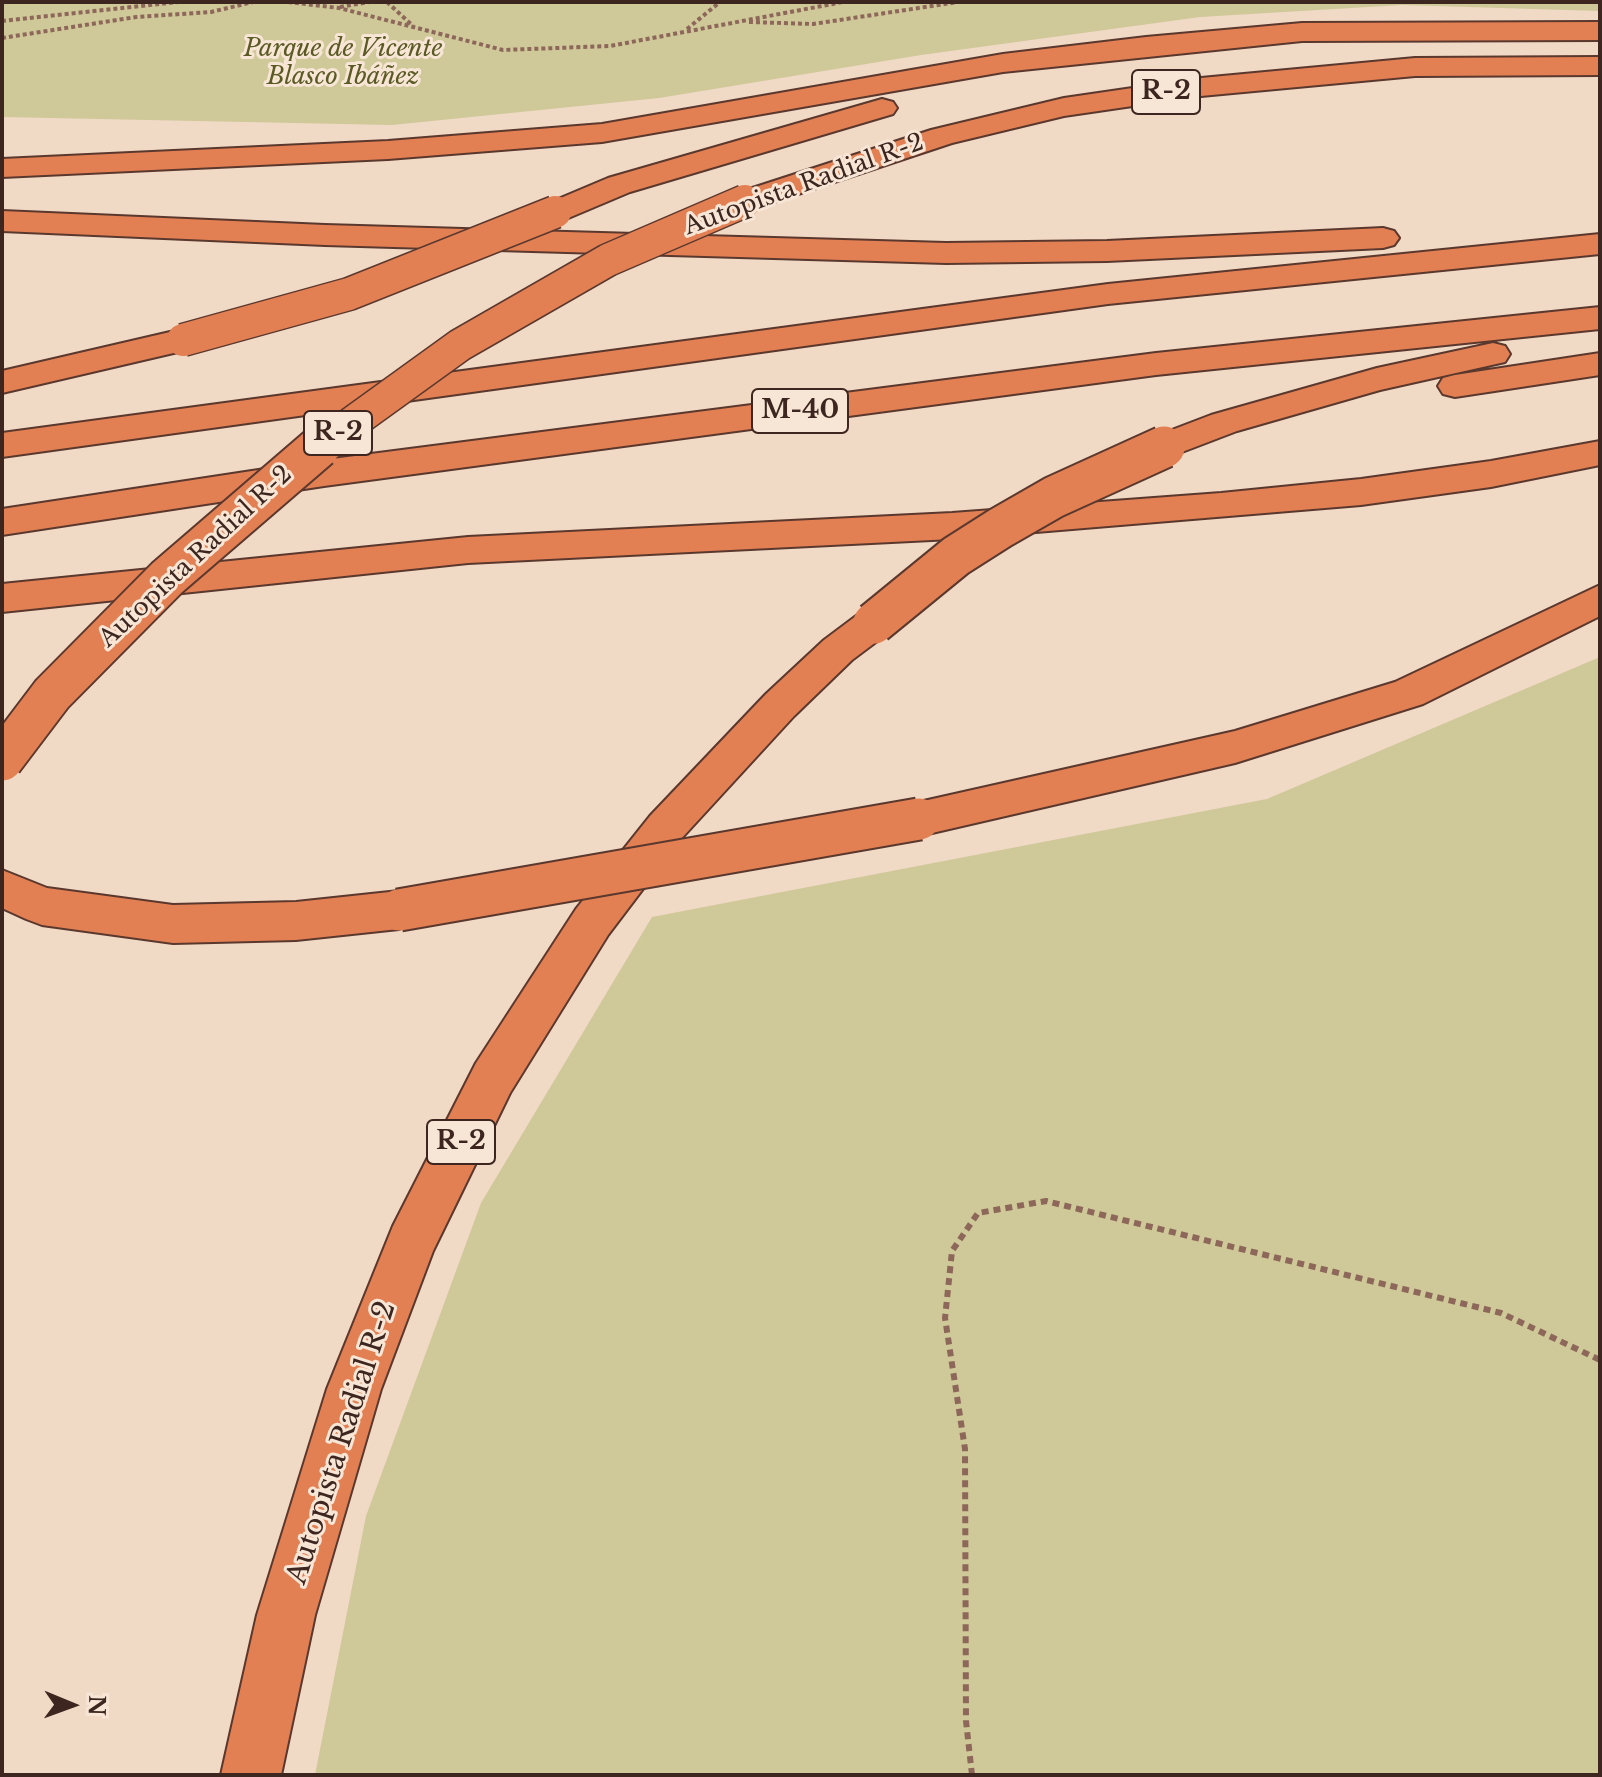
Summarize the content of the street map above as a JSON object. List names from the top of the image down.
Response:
{
  "streets": {
    "highway": ["R-2", "Autopista Radial R-2", "M-40"]
  },
  "parks": ["Parque de Vicente Blasco Ibáñez"],
  "north": "right"
}
